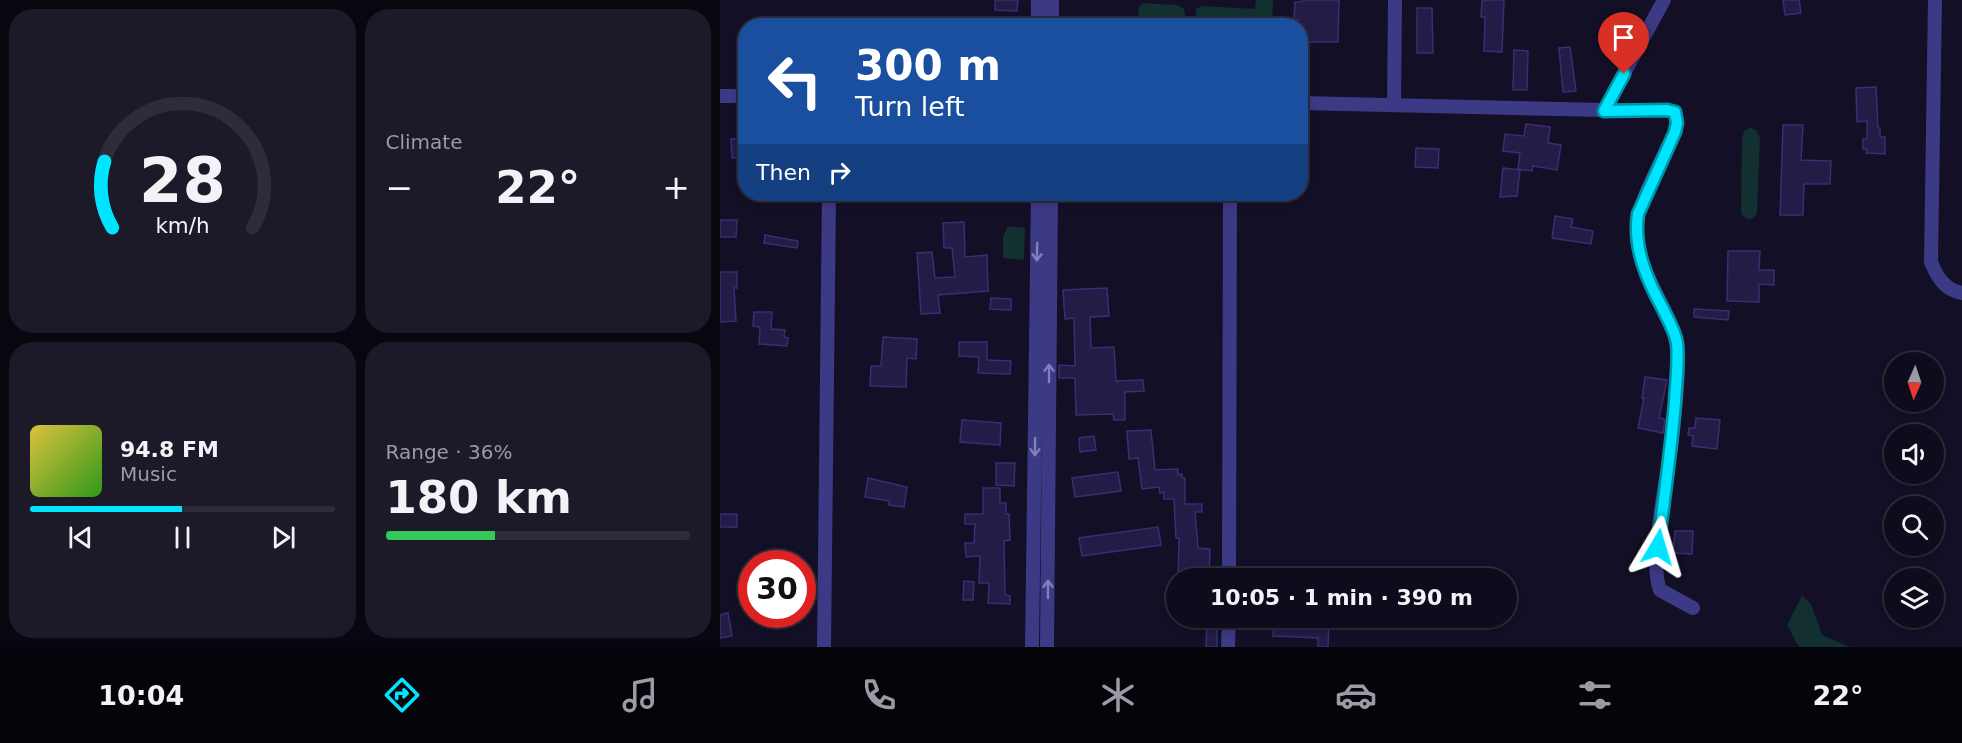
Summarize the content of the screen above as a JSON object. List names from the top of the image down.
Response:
{
  "north": "bottom",
  "page": {
    "tile": [
      "Climate",
      ["Range · 36%", "180 km"]
    ],
    "turn": ["300 m", "Turn left"],
    "then": "Then",
    "heat": ["−", "22°", "+"],
    "song": ["94.8 FM", "Music"],
    "limit": "30",
    "trip": "10:05 · 1 min · 390 m",
    "tabs": ["10:04", "22°"],
    "gauge": ["28", "km/h"]
  }
}
